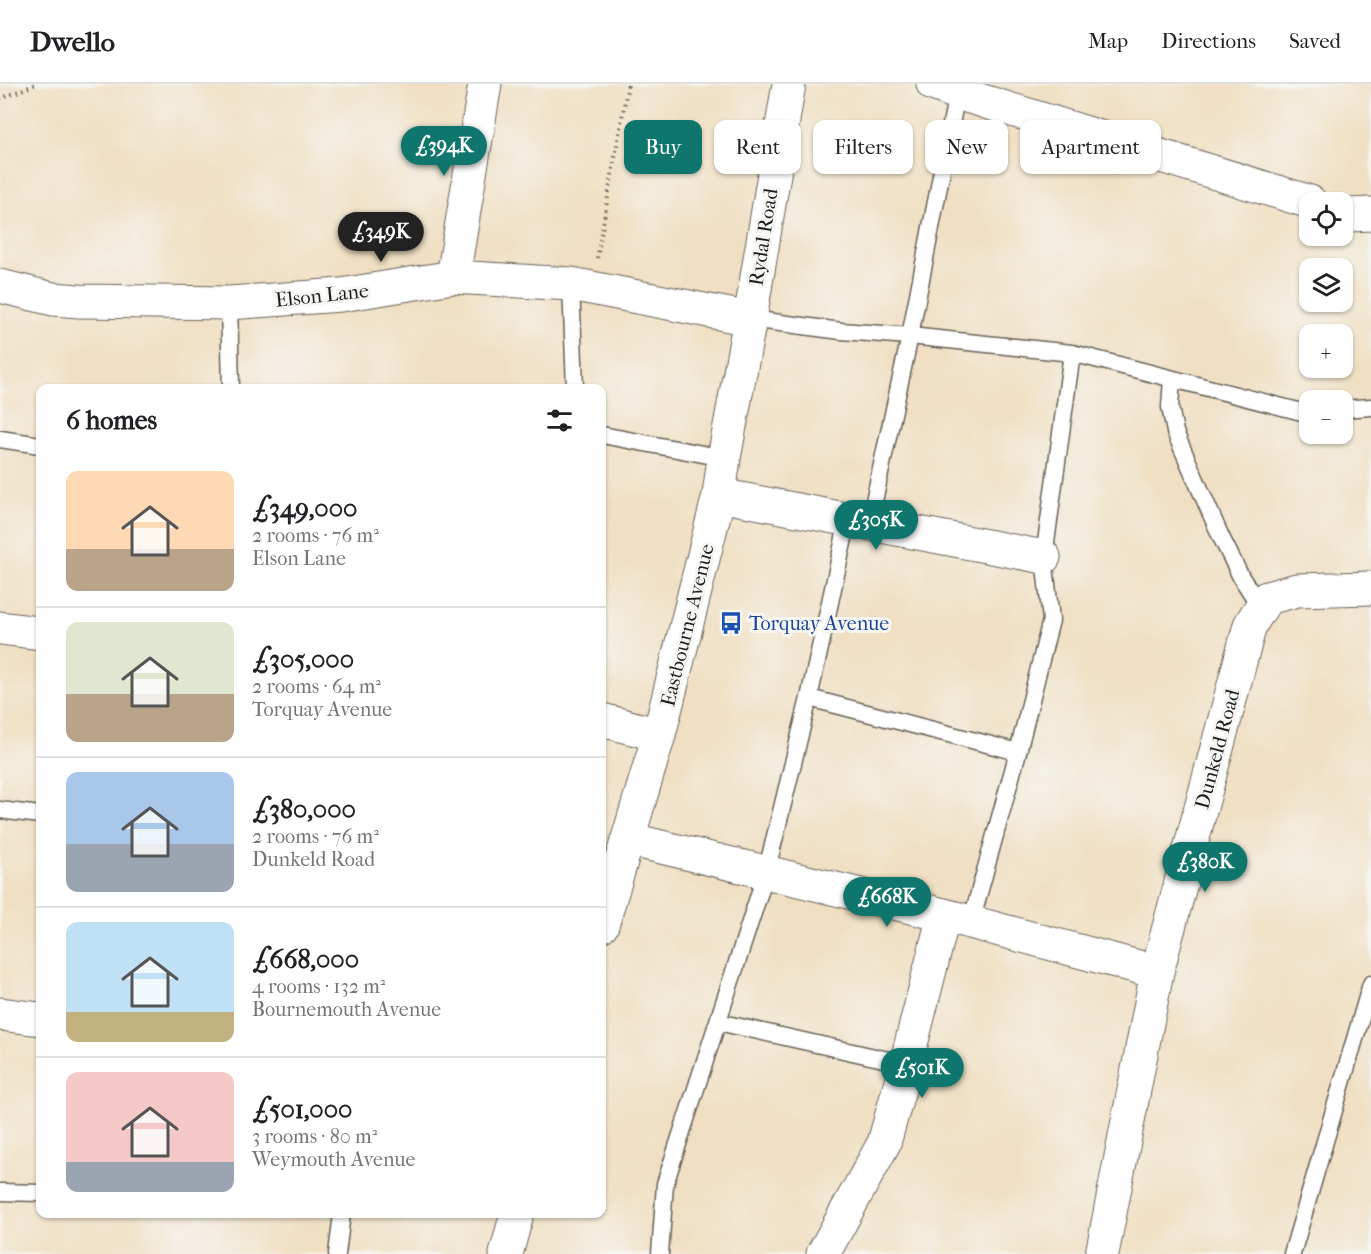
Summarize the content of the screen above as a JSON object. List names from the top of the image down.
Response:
{
  "streets": {
    "street": [
      "Rydal Road",
      "Elson Lane",
      "Eastbourne Avenue",
      "Dunkeld Road"
    ]
  },
  "crossings": [
    ["Rydal Road", "Elson Lane"],
    ["Rydal Road", "Eastbourne Avenue"],
    ["Elson Lane", "Eastbourne Avenue"]
  ],
  "places": {
    "bus stop": ["Torquay Avenue"]
  },
  "page": {
    "header": "Dwello",
    "nav": ["Map", "Directions", "Saved"],
    "chip": [
      "Buy",
      "Rent",
      "Filters",
      "New",
      "Apartment"
    ],
    "price": [
      "£394K",
      "£349K",
      "£305K",
      "£380K",
      "£668K",
      "£501K"
    ],
    "map_buttons": ["+", "−"],
    "heading": "6 homes",
    "list": [
      {
        "name": "£349,000",
        "note": "2 rooms · 76 m² · Elson Lane"
      },
      {
        "name": "£305,000",
        "note": "2 rooms · 64 m² · Torquay Avenue"
      },
      {
        "name": "£380,000",
        "note": "2 rooms · 76 m² · Dunkeld Road"
      },
      {
        "name": "£668,000",
        "note": "4 rooms · 132 m² · Bournemouth Avenue"
      },
      {
        "name": "£501,000",
        "note": "3 rooms · 80 m² · Weymouth Avenue"
      }
    ]
  }
}
